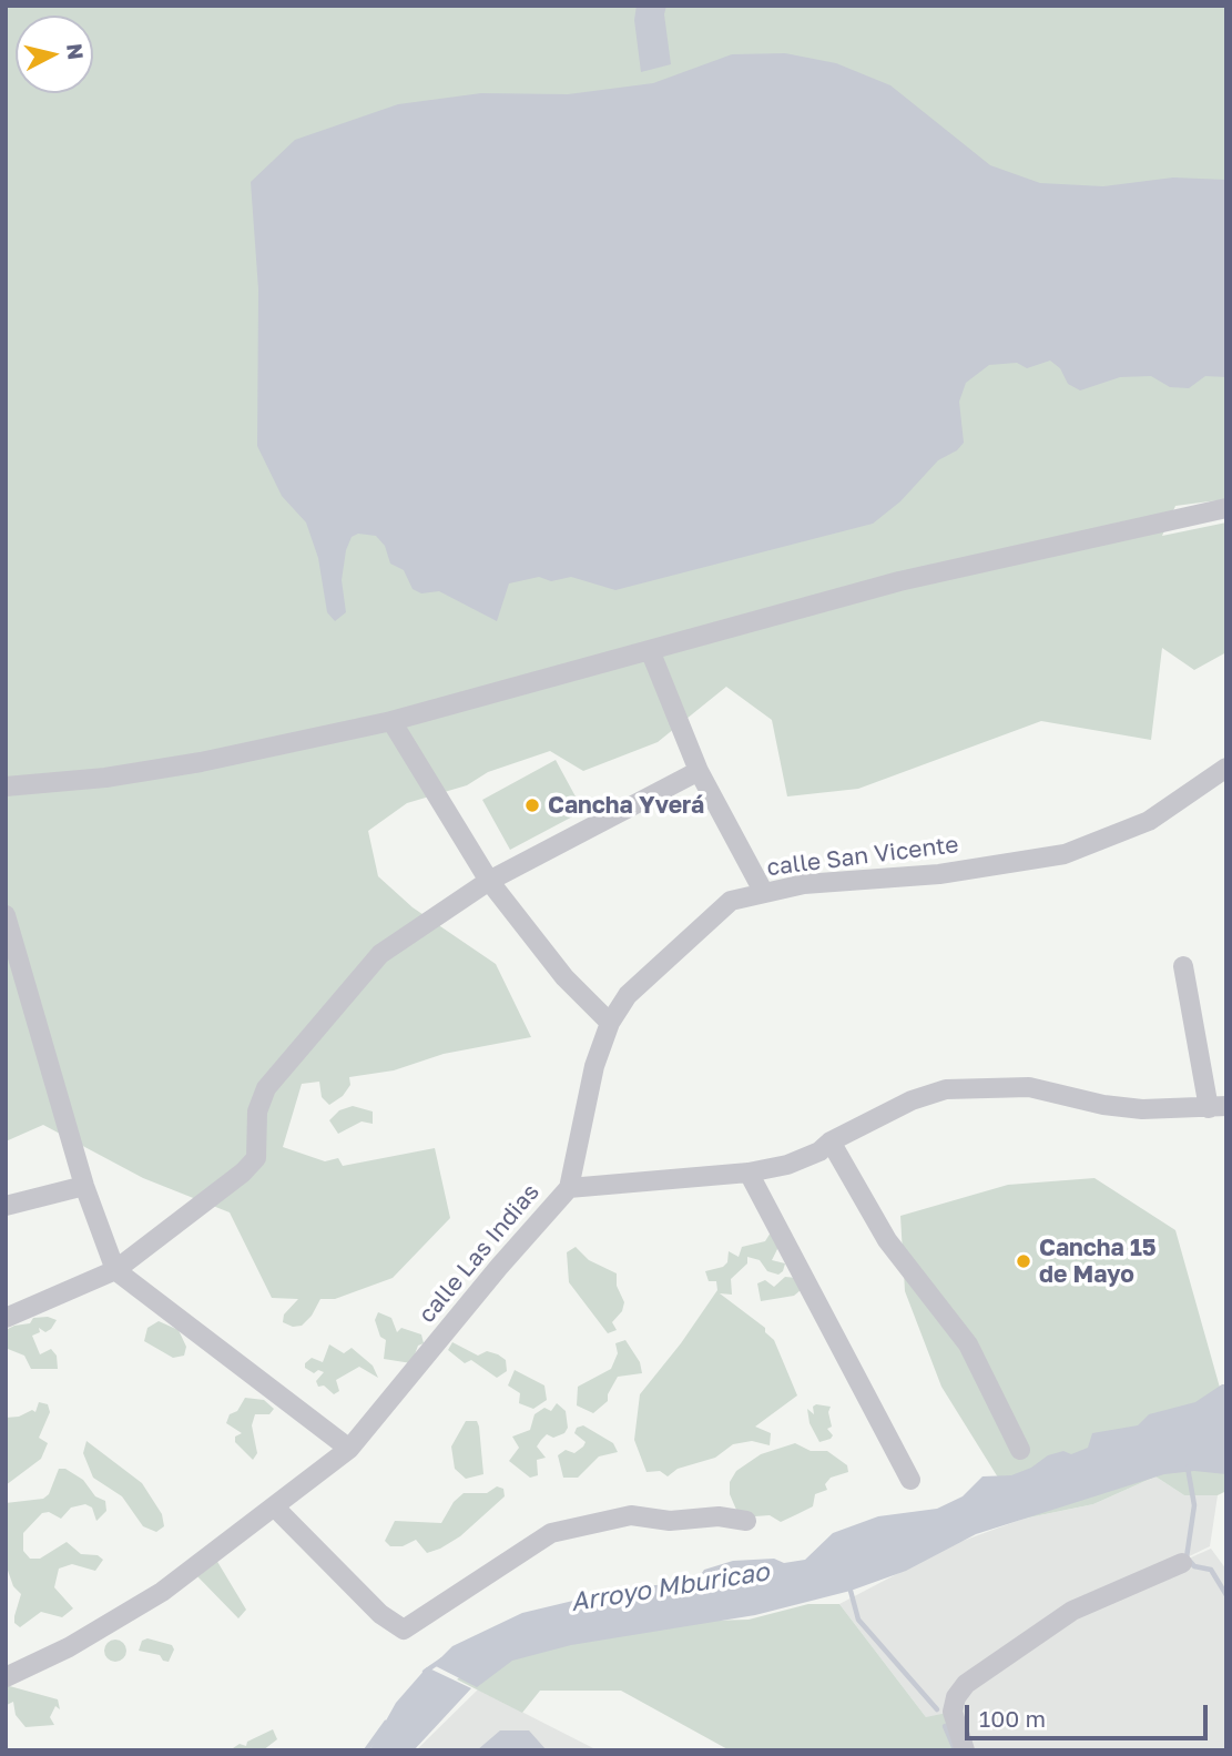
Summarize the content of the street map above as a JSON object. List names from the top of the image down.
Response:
{
  "streets": {
    "street": ["calle San Vicente", "calle Las Indias"]
  },
  "crossings": [
    ["calle San Vicente", "calle Las Indias"]
  ],
  "water": ["Arroyo Mburicao"],
  "places": ["Cancha Yverá", "Cancha 15 de Mayo"],
  "scale_bar": "100 m",
  "north": "right"
}
